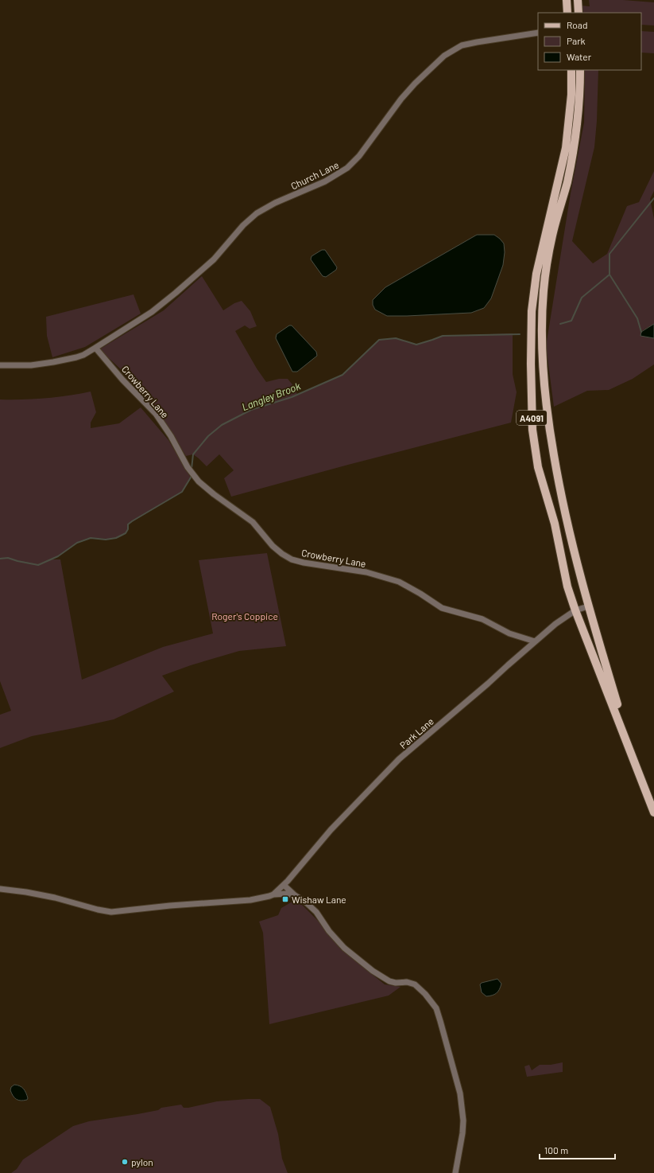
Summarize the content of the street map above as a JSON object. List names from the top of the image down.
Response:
{
  "streets": {
    "main road": ["A4091"],
    "street": ["Church Lane", "Crowberry Lane", "Park Lane"]
  },
  "crossings": [
    ["Church Lane", "Crowberry Lane"],
    ["Crowberry Lane", "Park Lane"],
    ["A4091", "Park Lane"]
  ],
  "water": ["Langley Brook"],
  "parks": ["Roger's Coppice"],
  "places": {
    "transit": ["Wishaw Lane"],
    "other": ["pylon"]
  },
  "legend": ["Road", "Park", "Water"],
  "scale_bar": "100 m"
}
